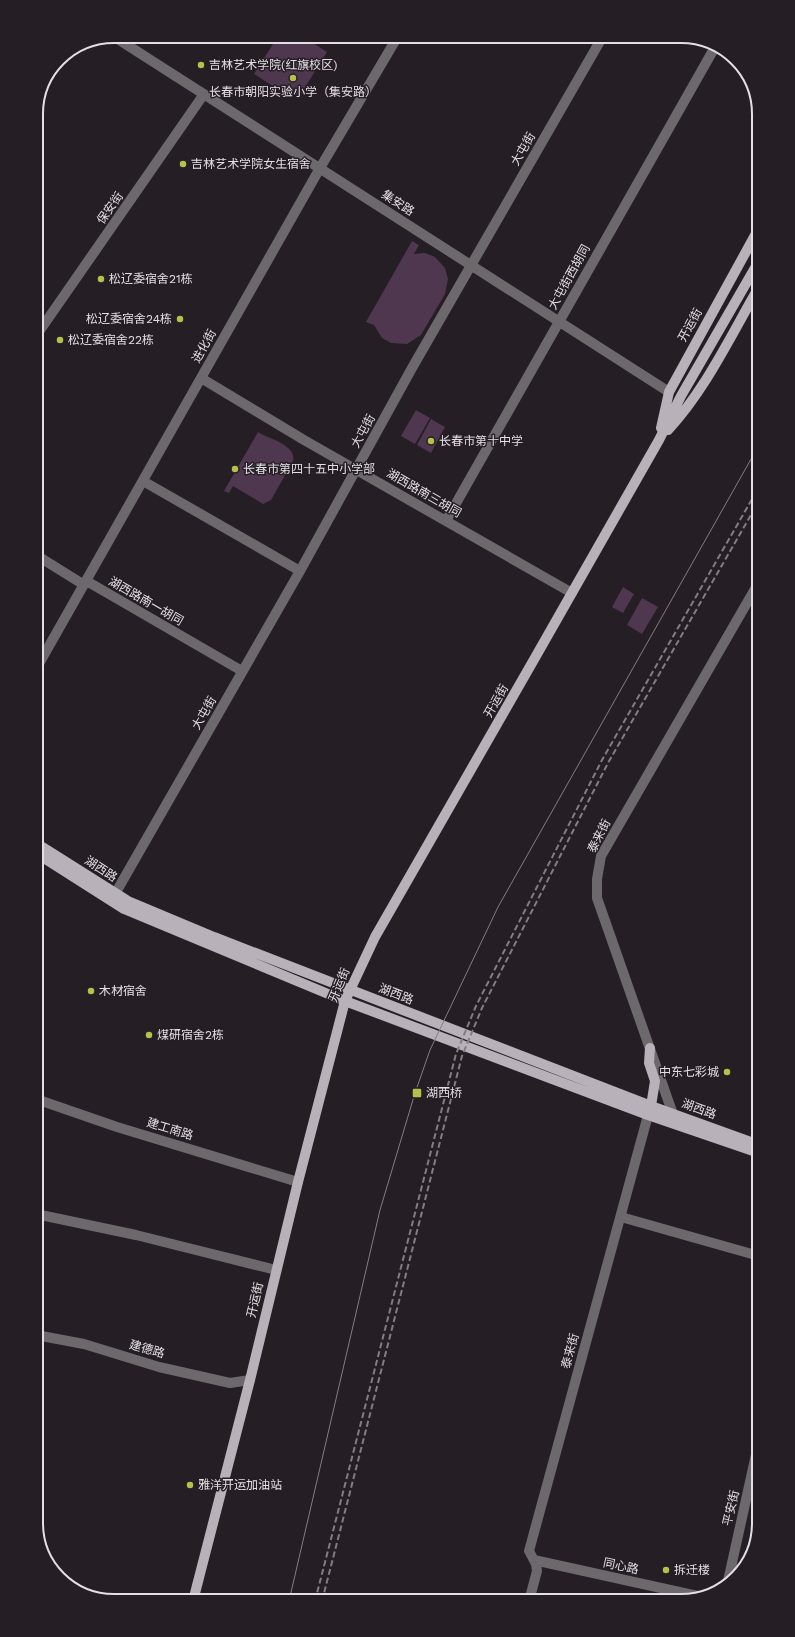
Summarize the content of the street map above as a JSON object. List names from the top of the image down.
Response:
{
  "streets": {
    "main road": ["开运街", "湖西路"],
    "street": [
      "大屯街",
      "集安路",
      "保安街",
      "大屯街西胡同",
      "进化街",
      "湖西路南三胡同",
      "湖西路南一胡同",
      "泰来街",
      "建工南路",
      "建德路",
      "平安街",
      "同心路"
    ]
  },
  "crossings": [
    ["大屯街", "集安路"],
    ["大屯街", "湖西路南三胡同"],
    ["大屯街", "湖西路南一胡同"],
    ["大屯街", "湖西路"],
    ["集安路", "保安街"],
    ["集安路", "大屯街西胡同"],
    ["集安路", "开运街"],
    ["集安路", "进化街"],
    ["大屯街西胡同", "湖西路南三胡同"],
    ["开运街", "湖西路南三胡同"],
    ["开运街", "湖西路"],
    ["开运街", "建工南路"],
    ["开运街", "建德路"],
    ["进化街", "湖西路南三胡同"],
    ["进化街", "湖西路南一胡同"],
    ["泰来街", "湖西路"],
    ["泰来街", "同心路"]
  ],
  "places": {
    "other": [
      "吉林艺术学院(红旗校区)",
      "长春市朝阳实验小学（集安路）",
      "吉林艺术学院女生宿舍",
      "松辽委宿舍21栋",
      "松辽委宿舍24栋",
      "松辽委宿舍22栋",
      "长春市第十中学",
      "长春市第四十五中小学部",
      "木材宿舍",
      "煤研宿舍2栋",
      "中东七彩城",
      "雅洋开运加油站",
      "拆迁楼"
    ],
    "transit": ["湖西桥"]
  }
}
